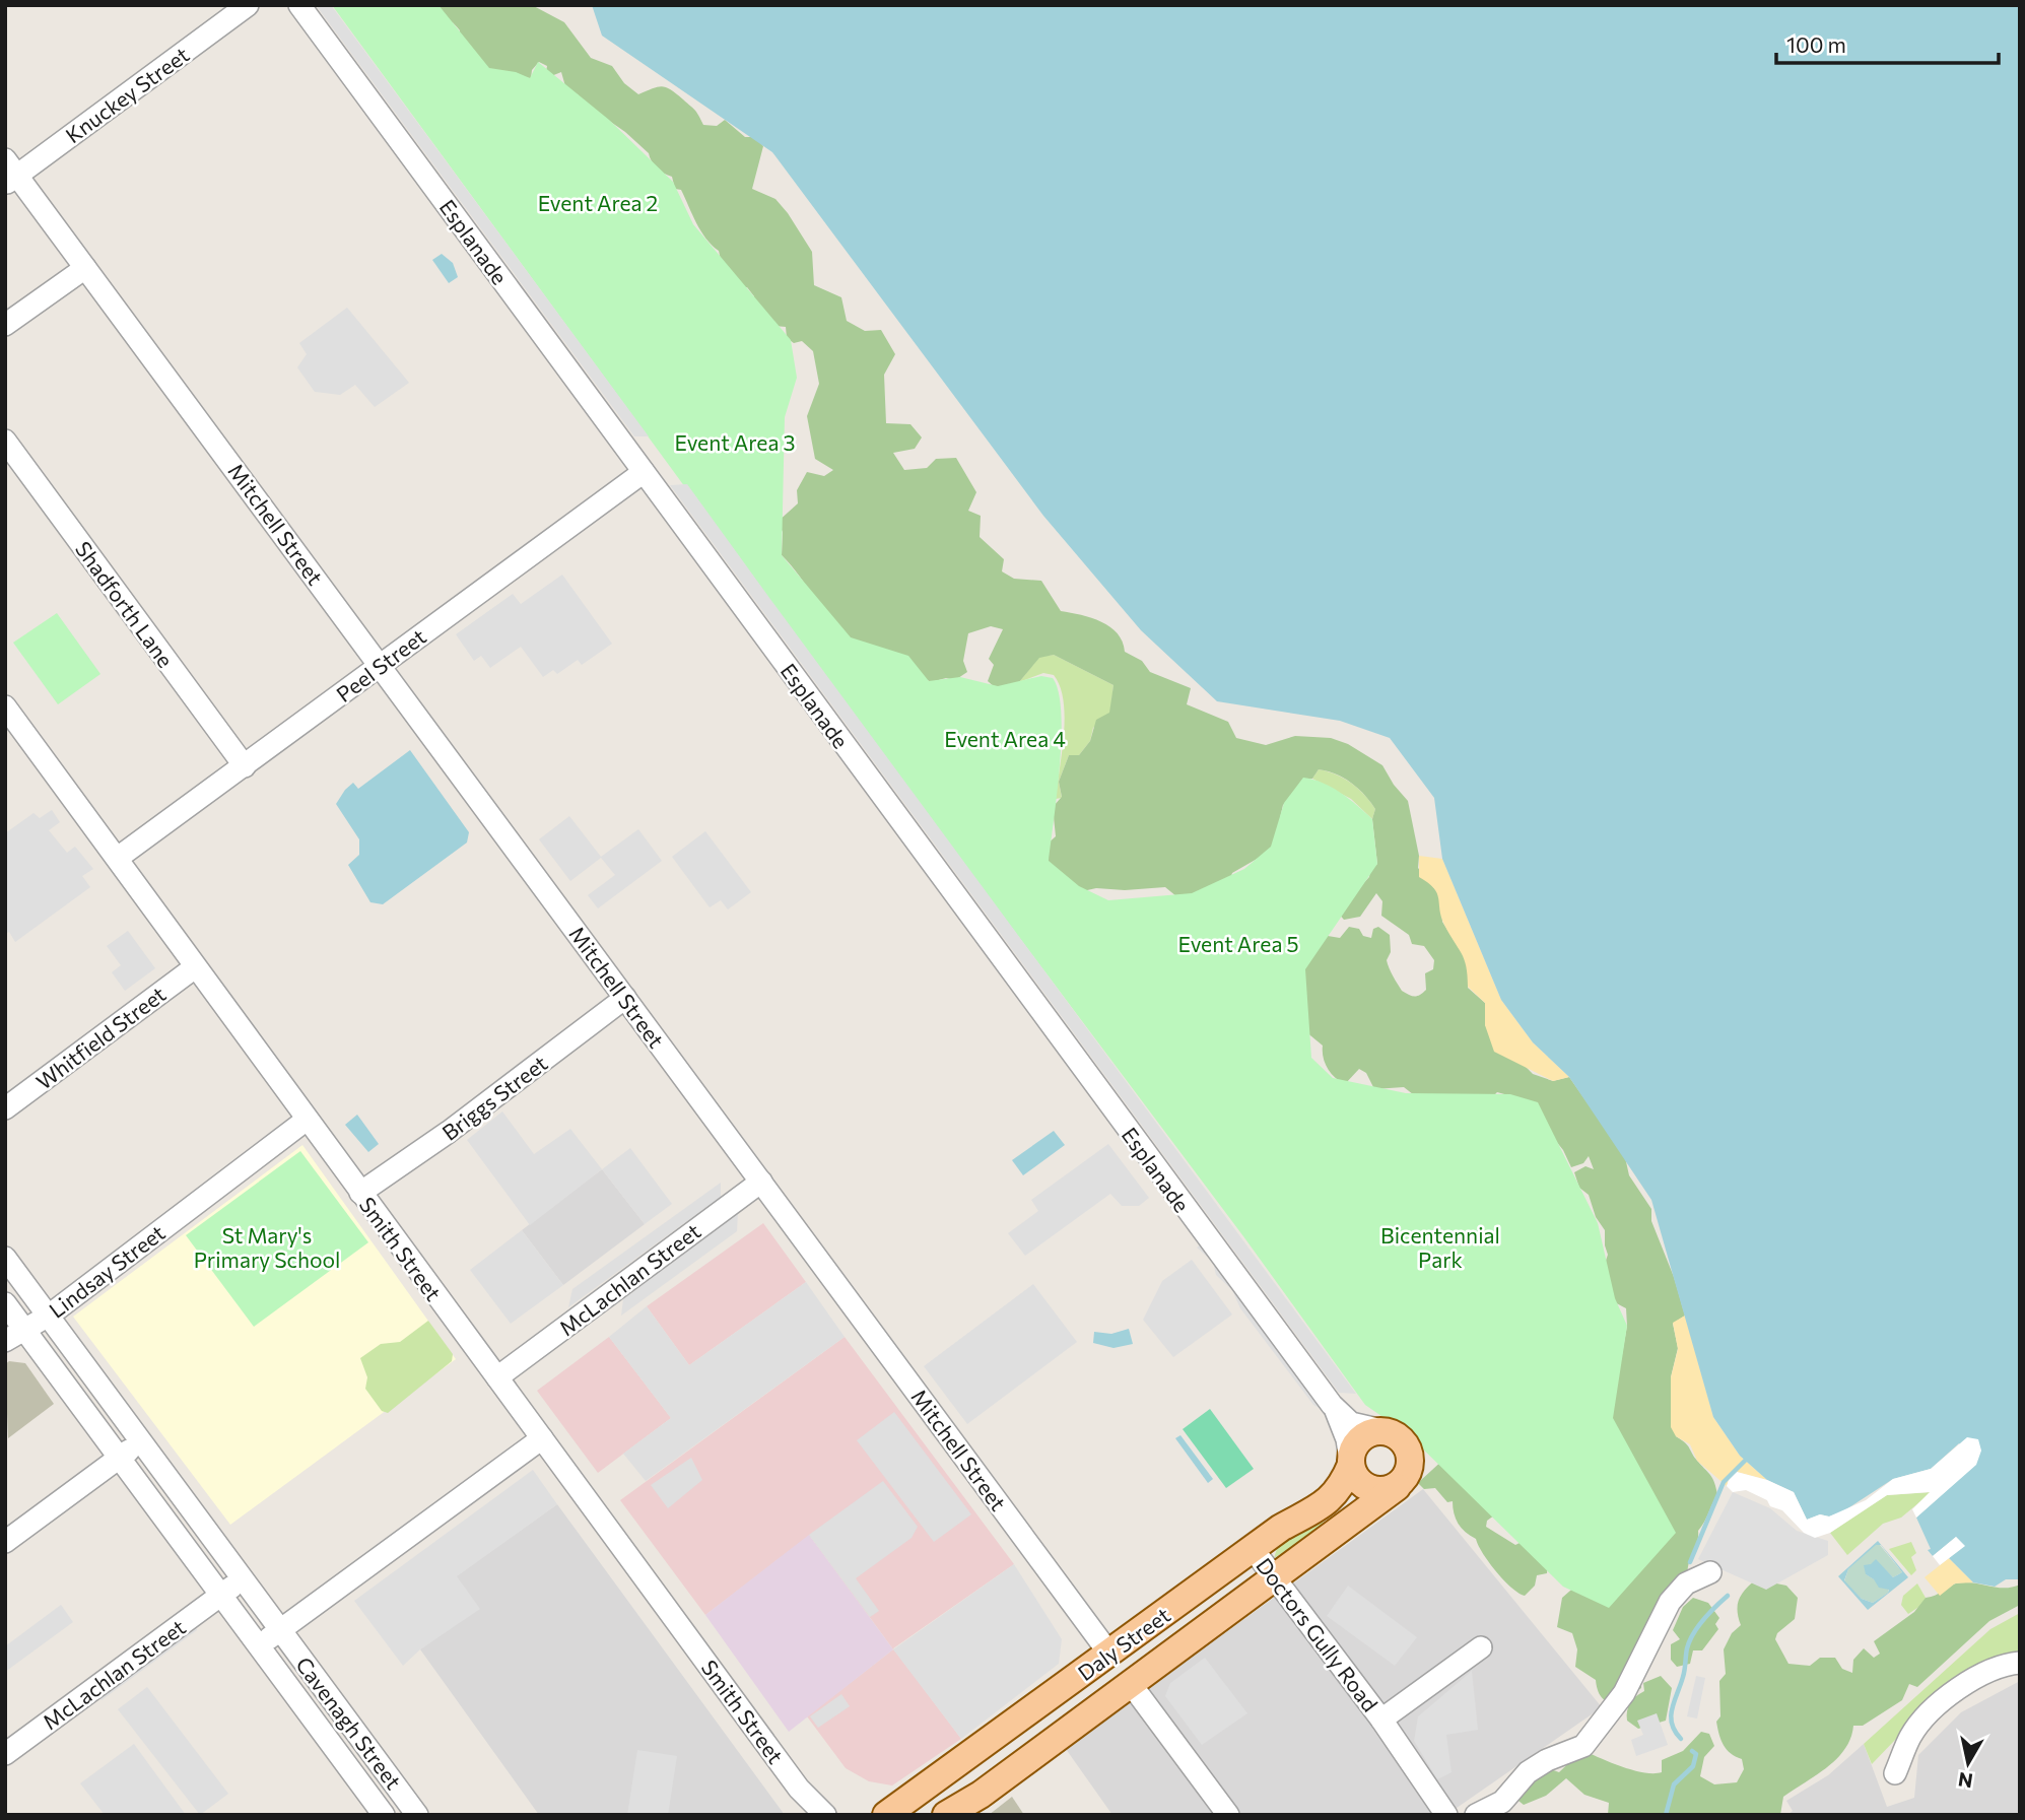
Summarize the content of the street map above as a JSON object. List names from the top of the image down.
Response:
{
  "streets": {
    "main road": ["Mitchell Street", "Daly Street"],
    "street": [
      "Knuckey Street",
      "Esplanade",
      "Shadforth Lane",
      "Peel Street",
      "Whitfield Street",
      "Briggs Street",
      "Smith Street",
      "Lindsay Street",
      "McLachlan Street",
      "Doctors Gully Road",
      "Cavenagh Street"
    ]
  },
  "crossings": [
    ["Knuckey Street", "Mitchell Street"],
    ["Esplanade", "Peel Street"],
    ["Esplanade", "Daly Street"],
    ["Mitchell Street", "Peel Street"],
    ["Mitchell Street", "Briggs Street"],
    ["Mitchell Street", "McLachlan Street"],
    ["Mitchell Street", "Daly Street"],
    ["Shadforth Lane", "Peel Street"],
    ["Peel Street", "Smith Street"],
    ["Whitfield Street", "Smith Street"],
    ["Briggs Street", "Smith Street"],
    ["Smith Street", "Lindsay Street"],
    ["Smith Street", "McLachlan Street"],
    ["Lindsay Street", "Cavenagh Street"],
    ["McLachlan Street", "Cavenagh Street"],
    ["Doctors Gully Road", "Daly Street"]
  ],
  "parks": [
    "Event Area 2",
    "Event Area 3",
    "Event Area 4",
    "Event Area 5",
    "St Mary's Primary School",
    "Bicentennial Park"
  ],
  "scale_bar": "100 m",
  "north": "bottom"
}
